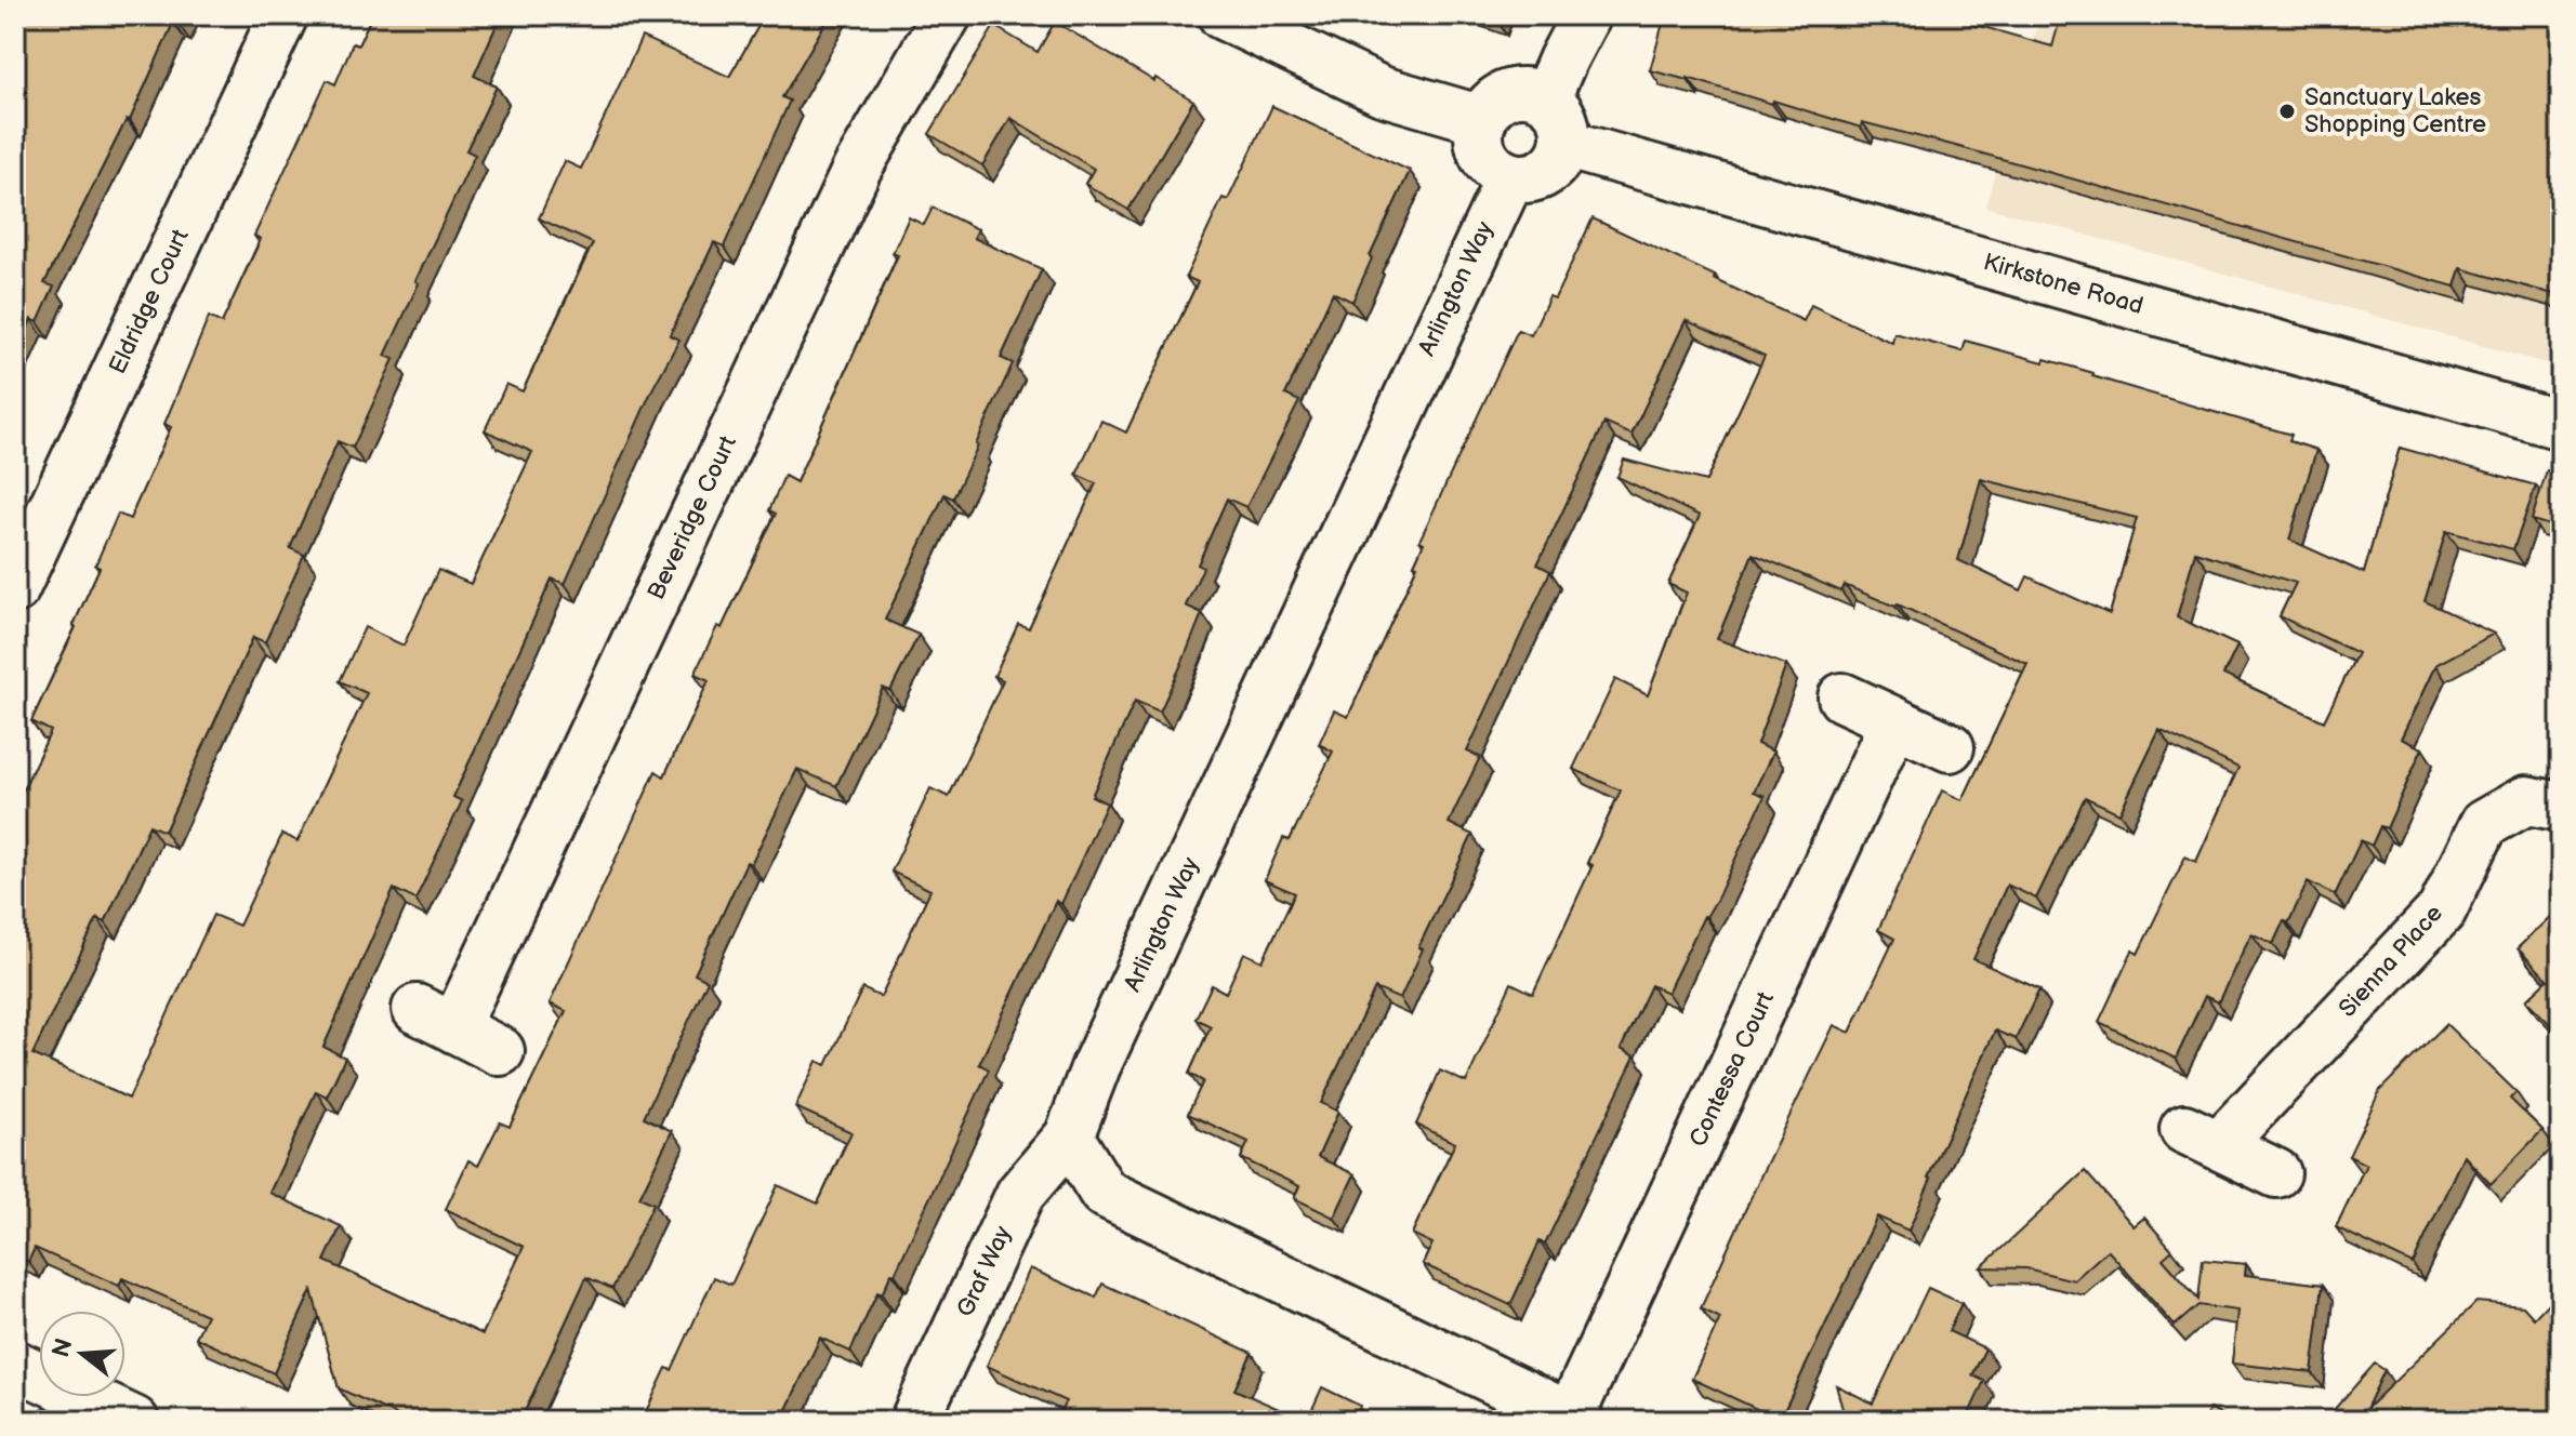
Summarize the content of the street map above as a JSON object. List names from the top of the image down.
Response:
{
  "streets": {
    "street": [
      "Kirkstone Road",
      "Arlington Way",
      "Eldridge Court",
      "Beveridge Court",
      "Sienna Place",
      "Contessa Court",
      "Graf Way"
    ]
  },
  "crossings": [
    ["Kirkstone Road", "Arlington Way"],
    ["Arlington Way", "Graf Way"]
  ],
  "places": ["Sanctuary Lakes Shopping Centre"],
  "north": "left"
}
